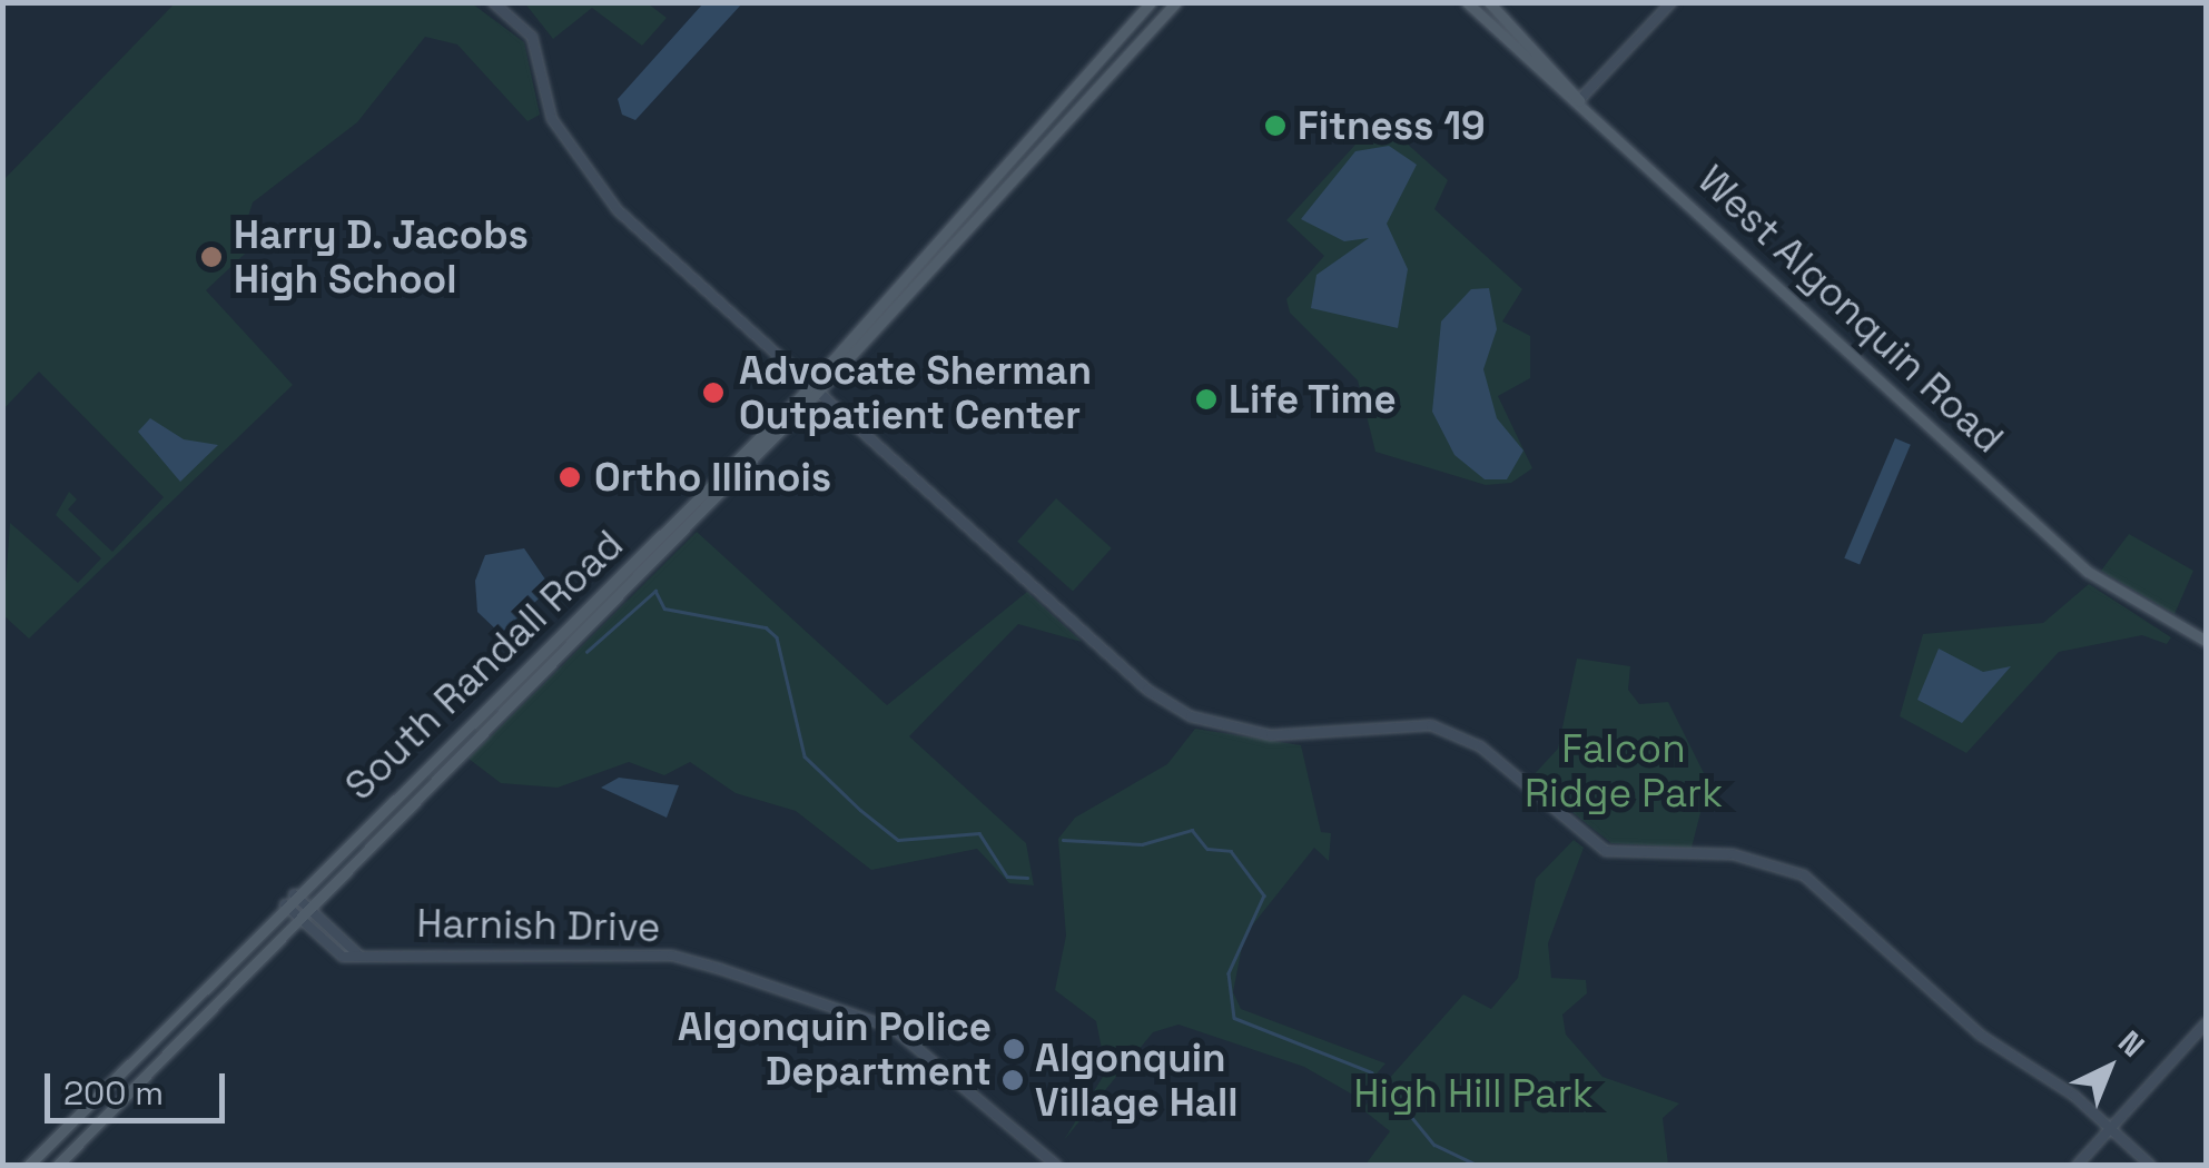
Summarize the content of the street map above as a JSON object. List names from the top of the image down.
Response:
{
  "streets": {
    "main road": ["West Algonquin Road", "South Randall Road"],
    "street": ["Harnish Drive"]
  },
  "crossings": [
    ["South Randall Road", "Harnish Drive"]
  ],
  "parks": ["Falcon Ridge Park", "High Hill Park"],
  "places": [
    "Fitness 19",
    "Harry D. Jacobs High School",
    "Advocate Sherman Outpatient Center",
    "Life Time",
    "Ortho Illinois",
    "Algonquin Police Department",
    "Algonquin Village Hall"
  ],
  "scale_bar": "200 m",
  "north": "top right"
}
